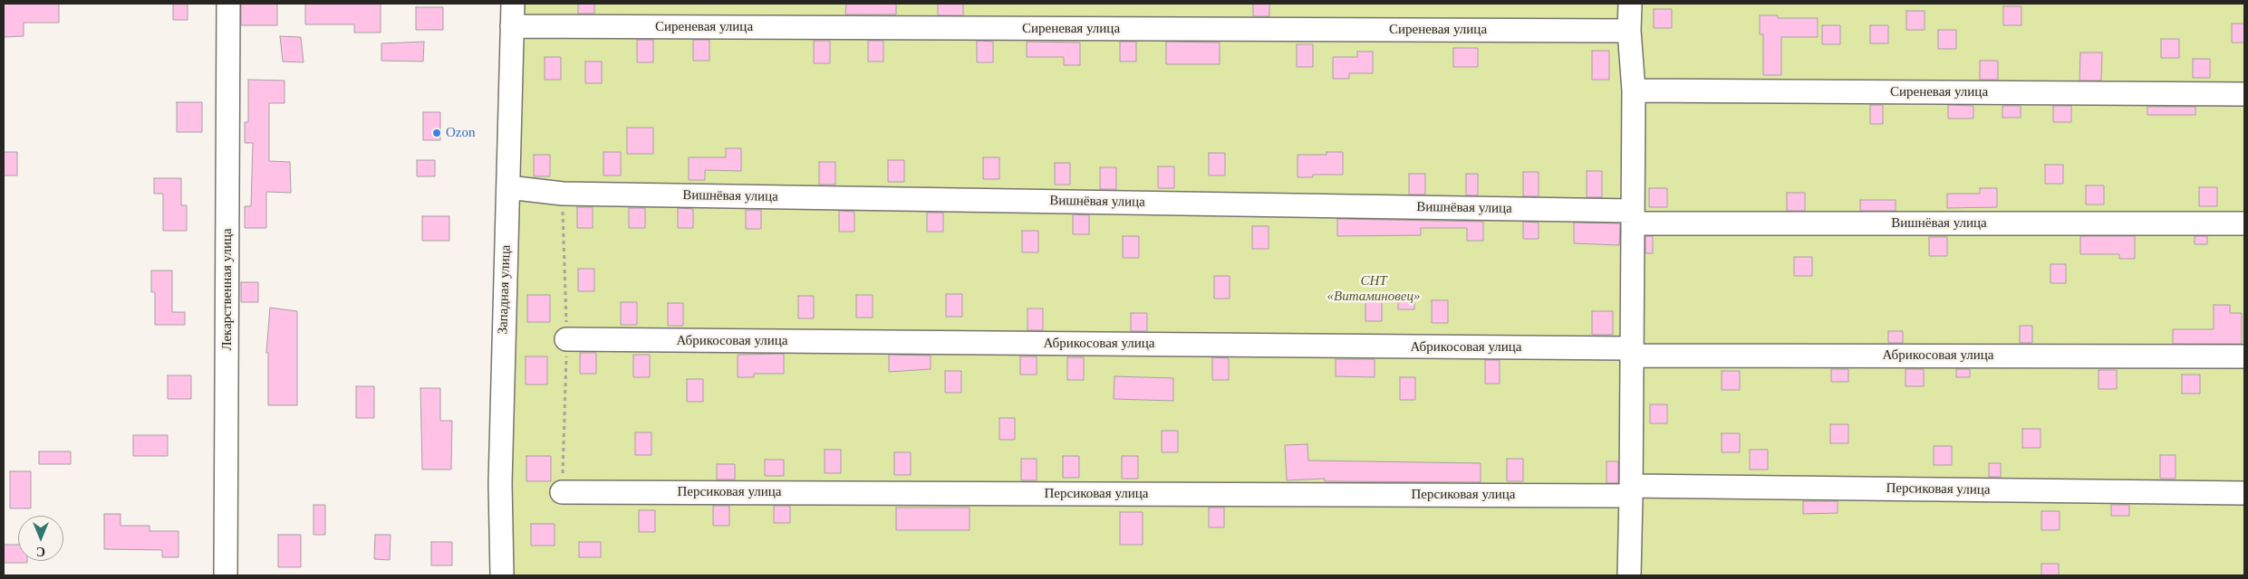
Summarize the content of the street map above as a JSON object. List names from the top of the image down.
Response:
{
  "streets": {
    "street": [
      "Сиреневая улица",
      "Вишнёвая улица",
      "Лекарственная улица",
      "Западная улица",
      "Абрикосовая улица",
      "Персиковая улица"
    ]
  },
  "crossings": [
    ["Сиреневая улица", "Западная улица"],
    ["Вишнёвая улица", "Западная улица"]
  ],
  "parks": ["СНТ «Витаминовец»"],
  "places": ["Ozon"],
  "north": "bottom"
}
